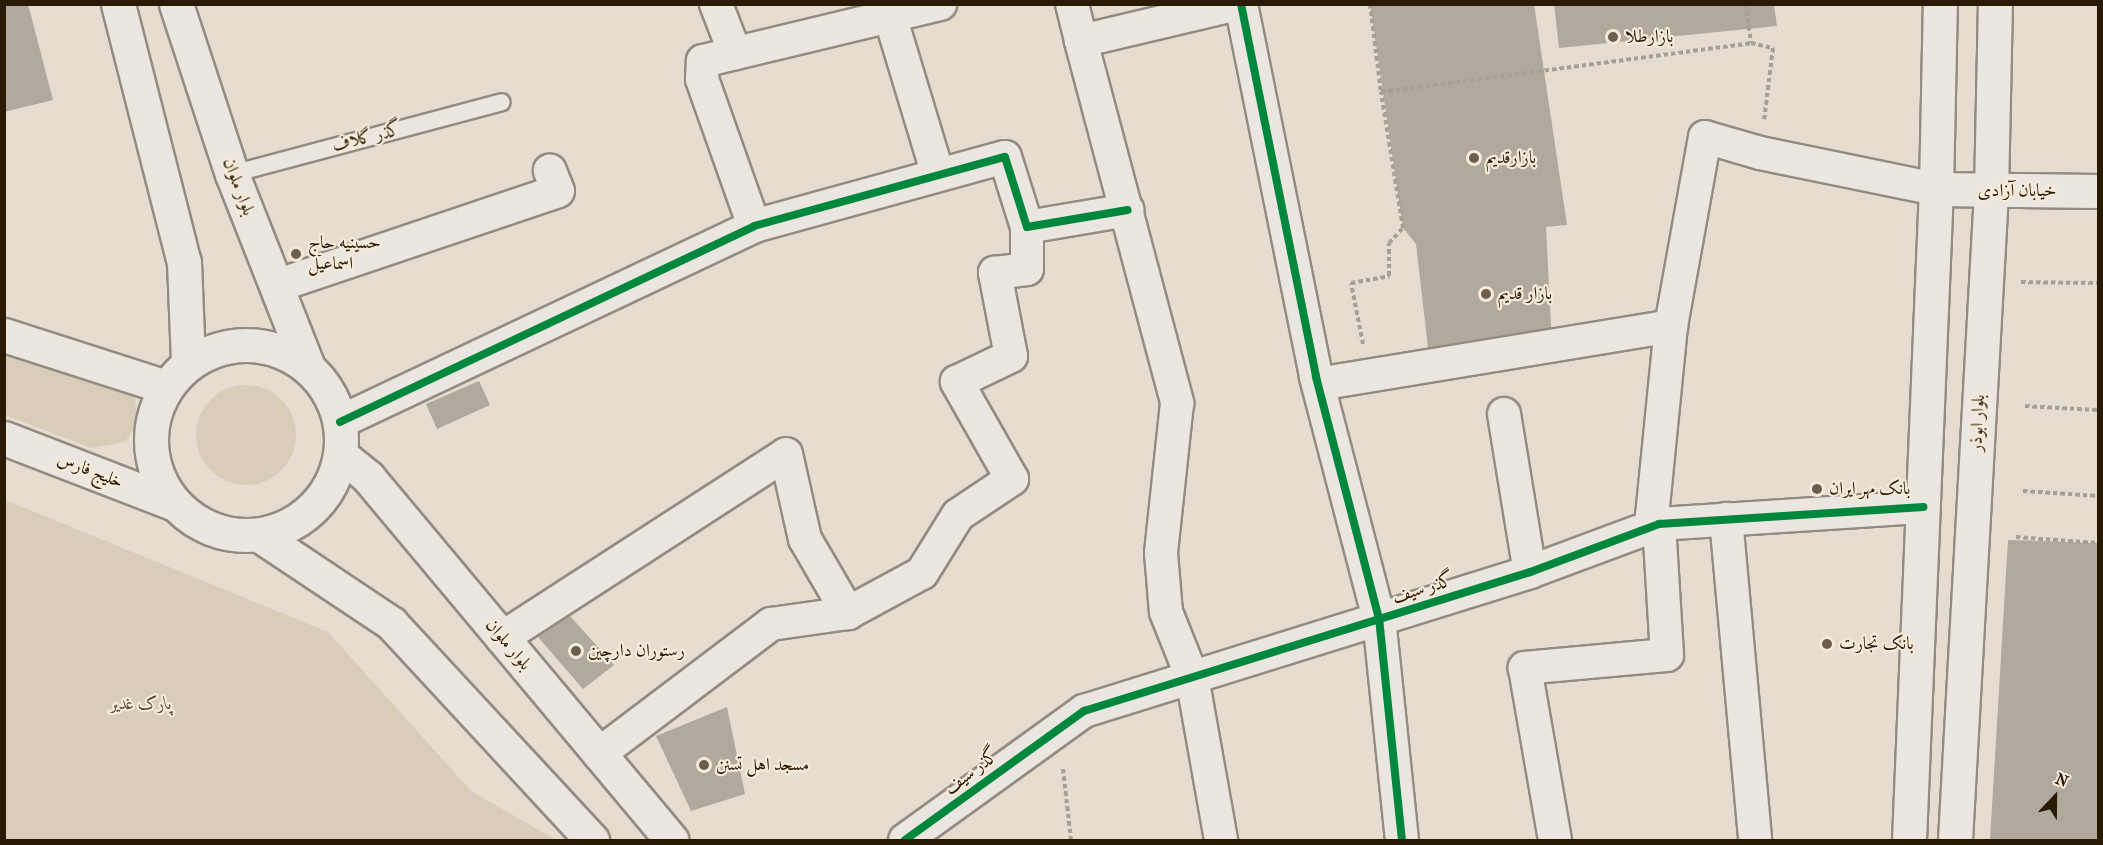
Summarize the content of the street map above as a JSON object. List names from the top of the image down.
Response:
{
  "streets": {
    "main road": [
      "بلوار ملوان",
      "خیابان آزادی",
      "بلوار ابوذر",
      "خلیج فارس"
    ],
    "street": ["گذر سیف"],
    "lane": ["گذر گلاف"]
  },
  "crossings": [
    ["گذر گلاف", "بلوار ملوان"],
    ["بلوار ملوان", "خلیج فارس"],
    ["خیابان آزادی", "بلوار ابوذر"]
  ],
  "parks": ["پارک غدیر"],
  "places": [
    "بازارطلا",
    "بازارقدیم",
    "حسینیه حاج اسماعیل",
    "بازار قدیم",
    "بانک مهر ایران",
    "بانک تجارت",
    "رستوران دارچین",
    "مسجد اهل تسنن"
  ],
  "north": "top"
}
